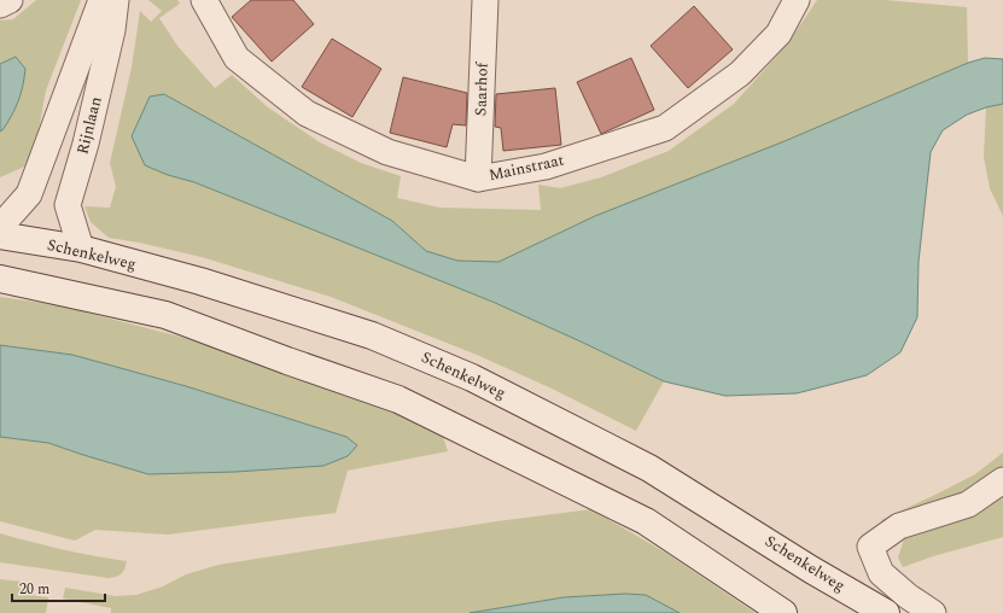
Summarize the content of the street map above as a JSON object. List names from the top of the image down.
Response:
{
  "streets": {
    "main road": ["Schenkelweg"],
    "street": ["Saarhof", "Rijnlaan", "Mainstraat"]
  },
  "crossings": [
    ["Saarhof", "Mainstraat"],
    ["Rijnlaan", "Schenkelweg"]
  ],
  "scale_bar": "20 m"
}
